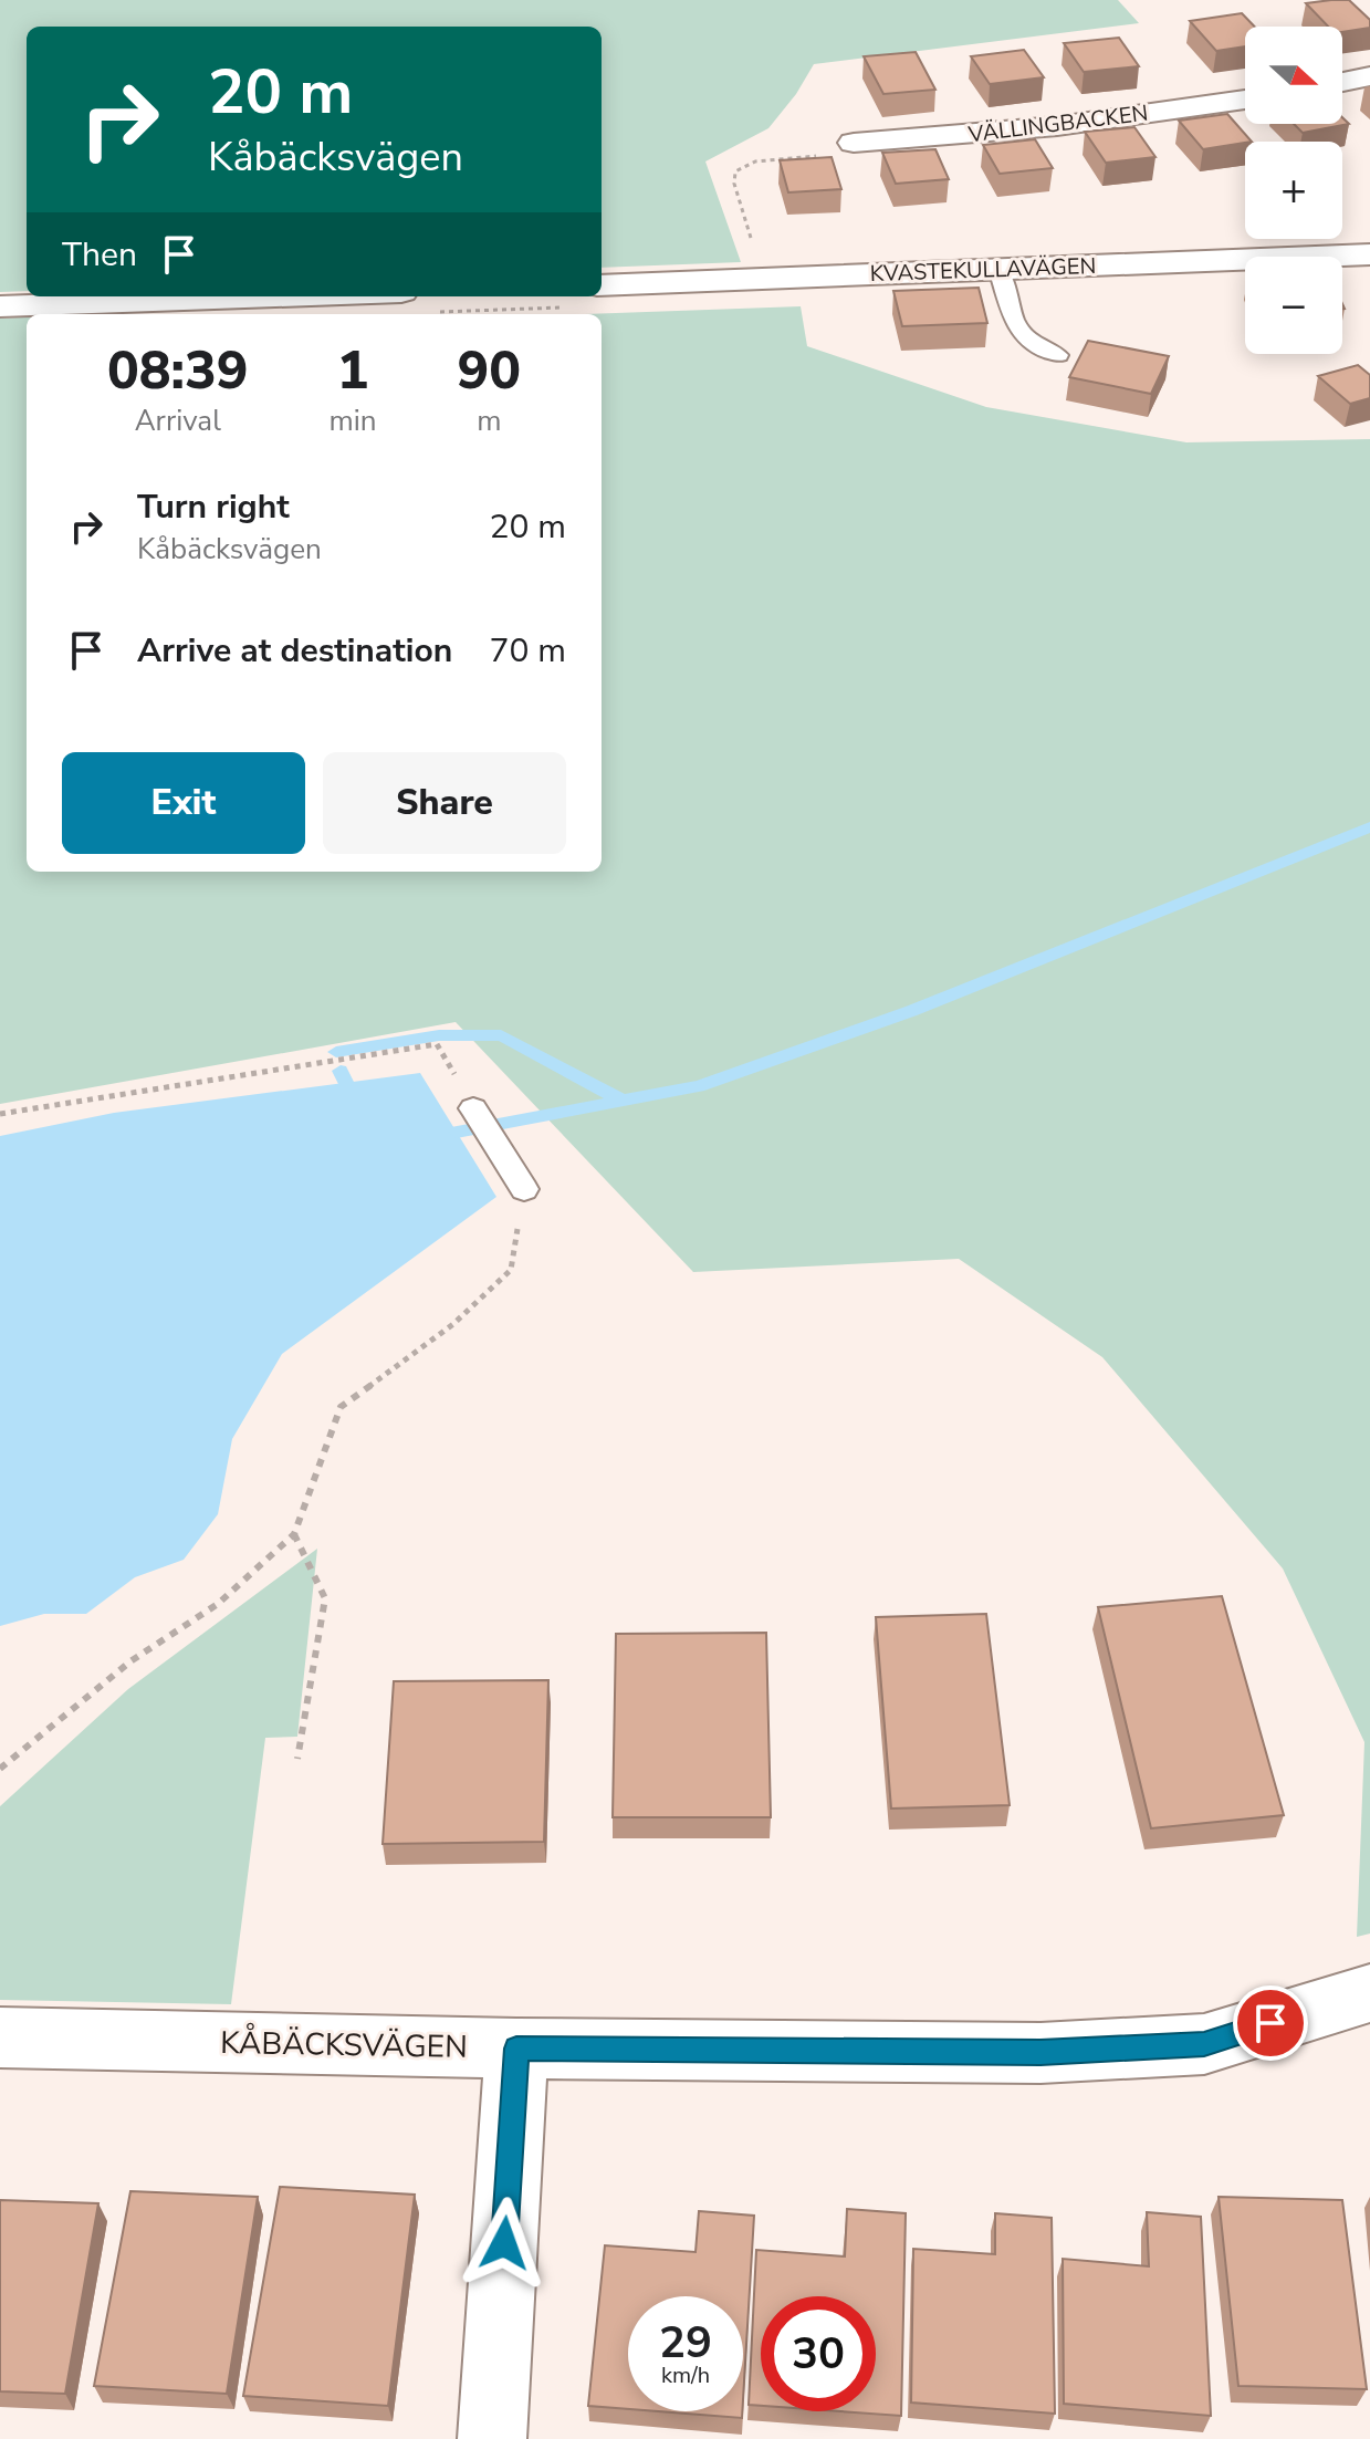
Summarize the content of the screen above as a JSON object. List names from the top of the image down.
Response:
{
  "streets": {
    "street": ["VÄLLINGBACKEN", "KVASTEKULLAVÄGEN", "KÅBÄCKSVÄGEN"]
  },
  "north": "right",
  "page": {
    "map_buttons": ["+", "−"],
    "turn": ["20 m", "Kåbäcksvägen"],
    "then": "Then",
    "eta": [
      "08:39",
      "Arrival",
      "1",
      "min",
      "90",
      "m"
    ],
    "list": [
      {
        "name": "Turn right",
        "note": "Kåbäcksvägen",
        "value": "20 m"
      },
      {
        "name": "Arrive at destination",
        "value": "70 m"
      }
    ],
    "buttons": ["Exit", "Share"],
    "speed": "29 km/h",
    "limit": "30"
  }
}
